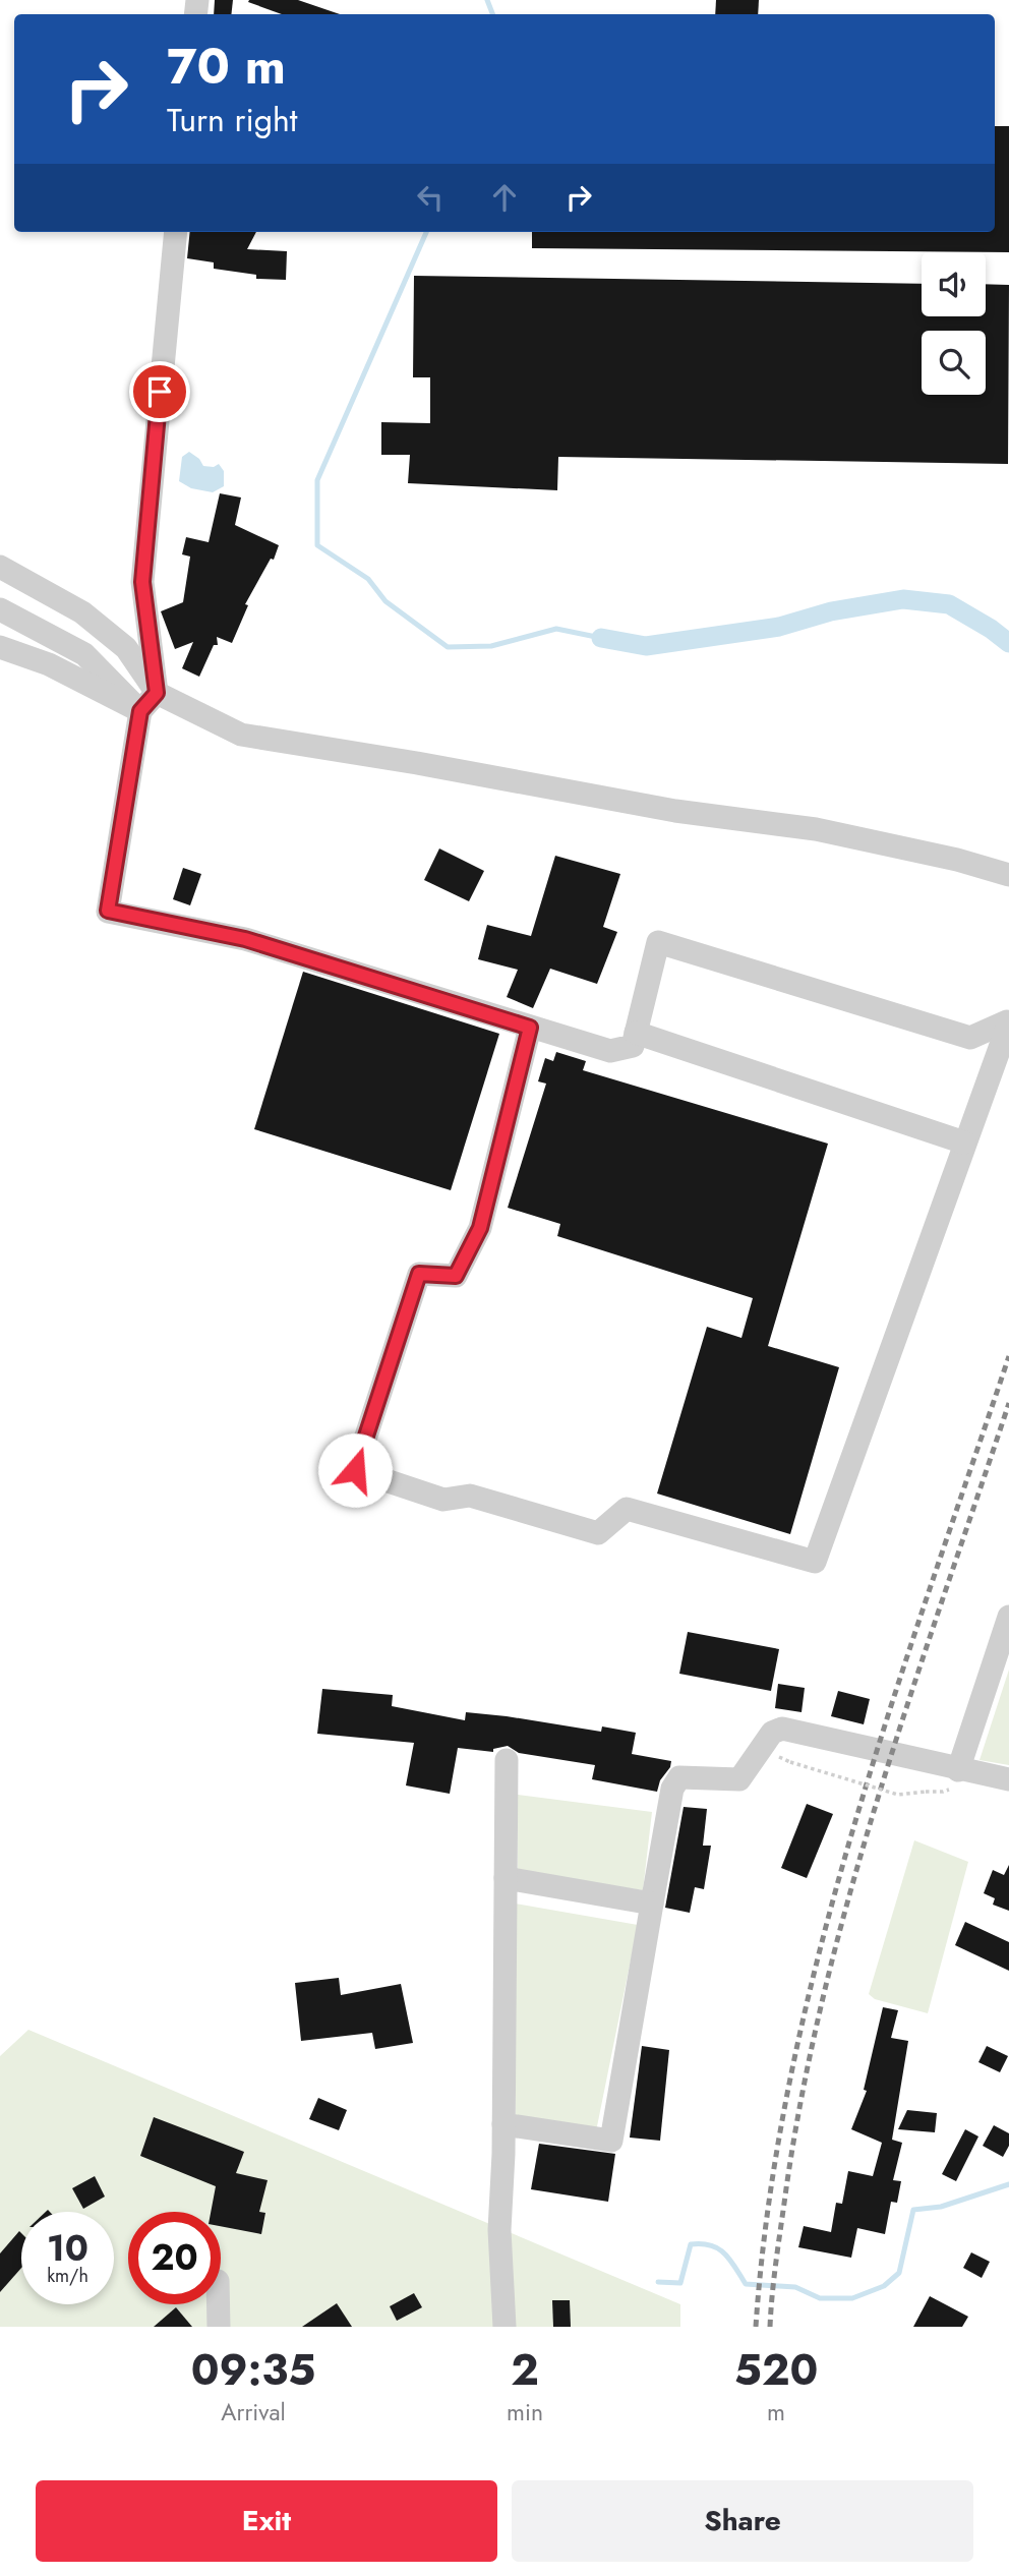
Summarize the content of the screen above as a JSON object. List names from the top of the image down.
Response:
{
  "page": {
    "turn": ["70 m", "Turn right"],
    "speed": "10 km/h",
    "limit": "20",
    "eta": [
      "09:35",
      "Arrival",
      "2",
      "min",
      "520",
      "m"
    ],
    "buttons": ["Exit", "Share"]
  }
}
